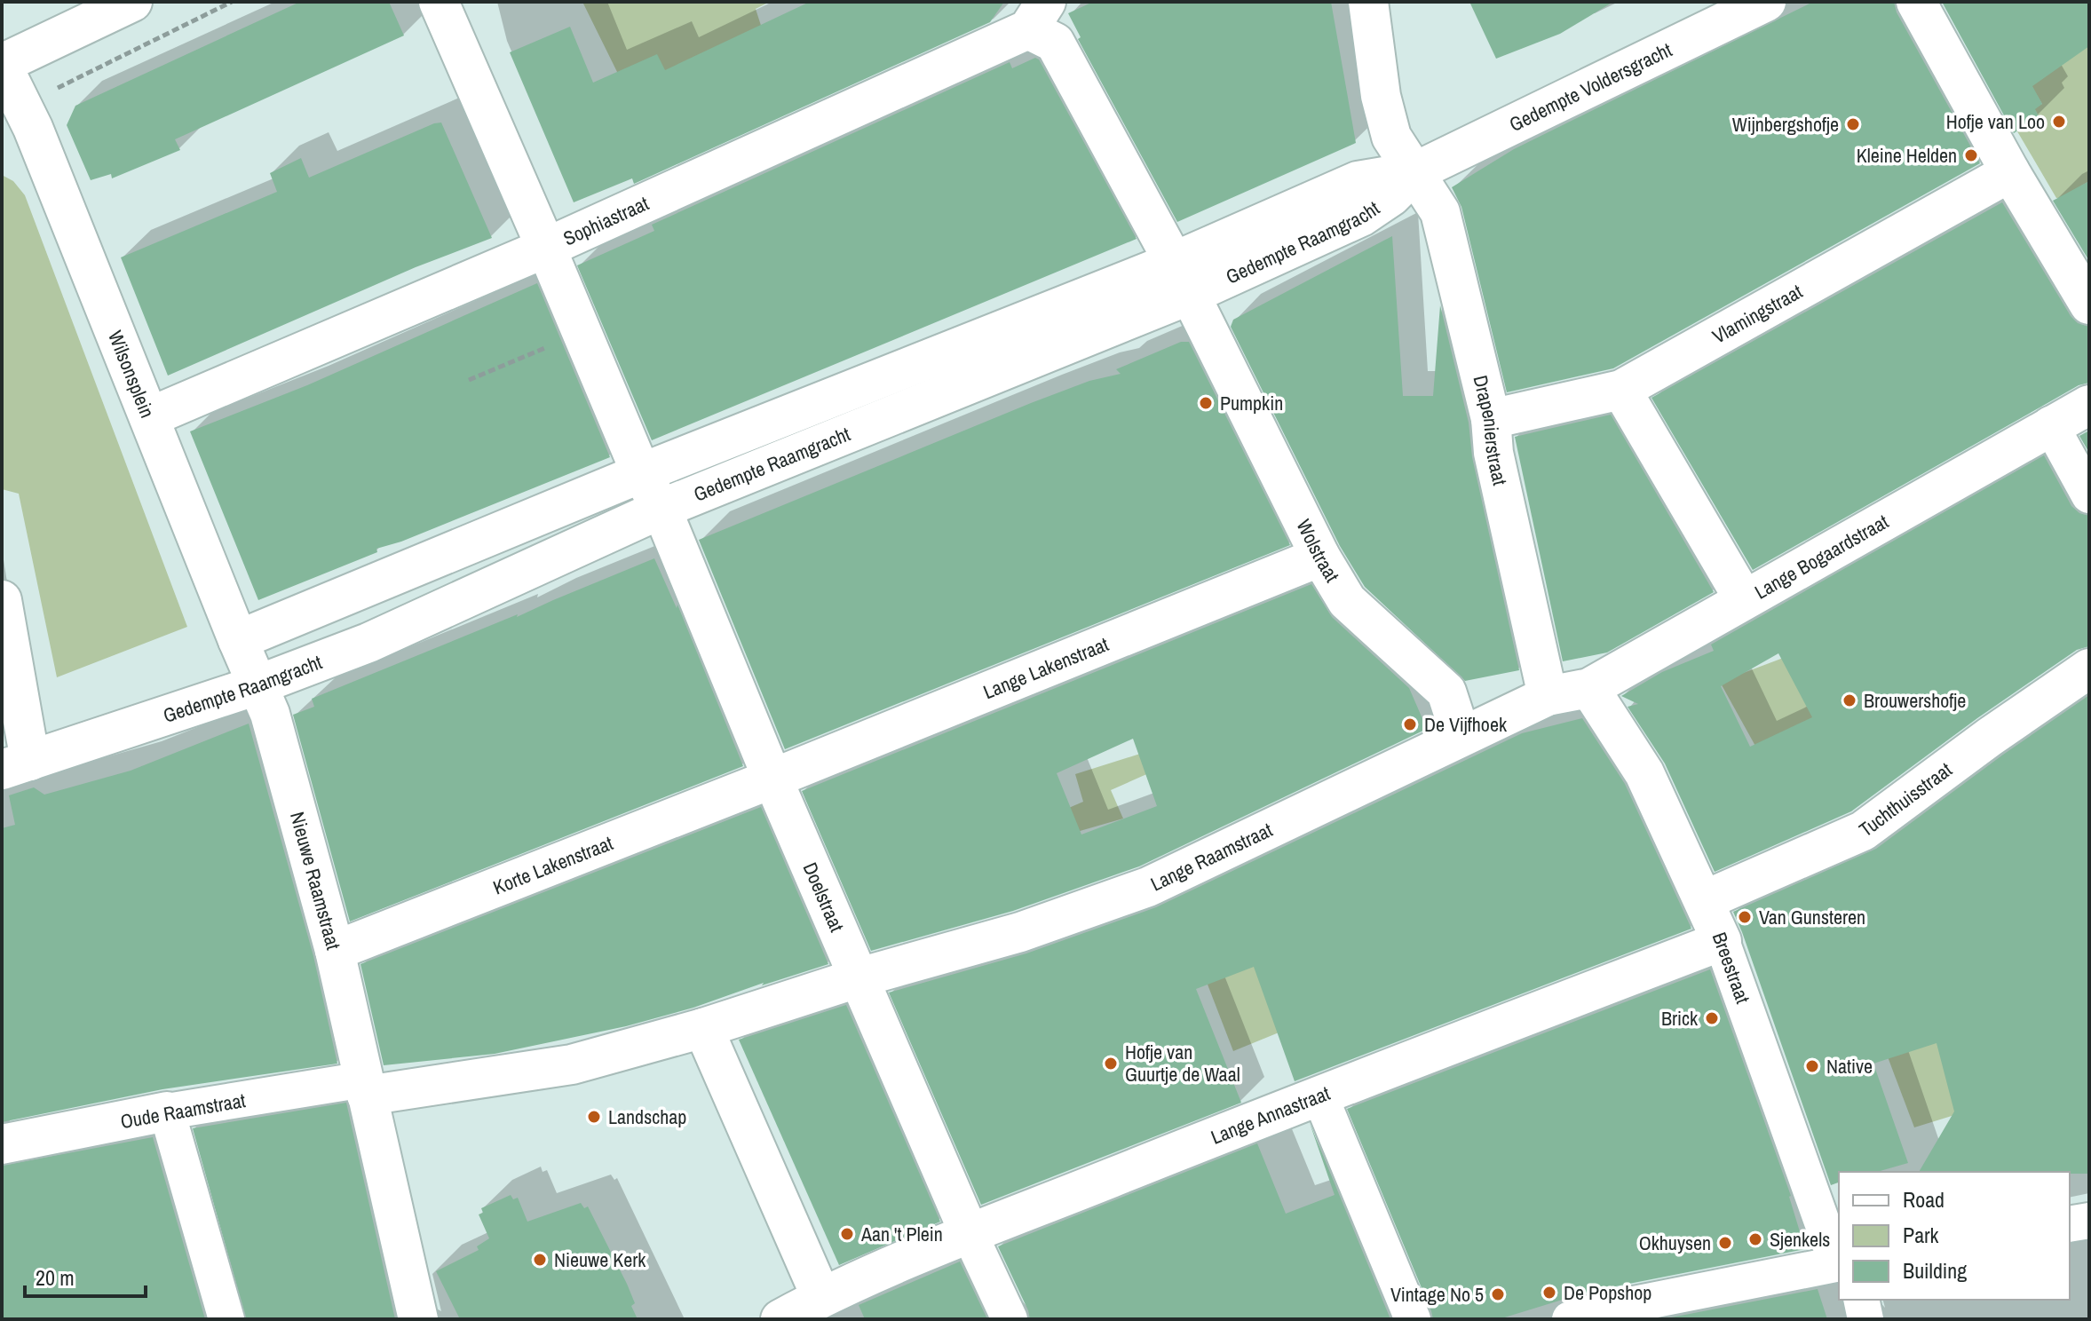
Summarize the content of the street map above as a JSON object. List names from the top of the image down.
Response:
{
  "streets": {
    "street": [
      "Gedempte Voldersgracht",
      "Sophiastraat",
      "Gedempte Raamgracht",
      "Vlamingstraat",
      "Wilsonsplein",
      "Drapenierstraat",
      "Wolstraat",
      "Lange Bogaardstraat",
      "Lange Lakenstraat",
      "Tuchthuisstraat",
      "Lange Raamstraat",
      "Korte Lakenstraat",
      "Nieuwe Raamstraat",
      "Doelstraat",
      "Breestraat",
      "Oude Raamstraat",
      "Lange Annastraat"
    ]
  },
  "crossings": [
    ["Gedempte Voldersgracht", "Gedempte Raamgracht"],
    ["Gedempte Voldersgracht", "Drapenierstraat"],
    ["Sophiastraat", "Wilsonsplein"],
    ["Sophiastraat", "Wolstraat"],
    ["Sophiastraat", "Doelstraat"],
    ["Gedempte Raamgracht", "Wilsonsplein"],
    ["Gedempte Raamgracht", "Drapenierstraat"],
    ["Gedempte Raamgracht", "Wolstraat"],
    ["Gedempte Raamgracht", "Nieuwe Raamstraat"],
    ["Gedempte Raamgracht", "Doelstraat"],
    ["Vlamingstraat", "Drapenierstraat"],
    ["Wilsonsplein", "Nieuwe Raamstraat"],
    ["Drapenierstraat", "Lange Bogaardstraat"],
    ["Drapenierstraat", "Lange Raamstraat"],
    ["Wolstraat", "Lange Lakenstraat"],
    ["Wolstraat", "Lange Raamstraat"],
    ["Lange Bogaardstraat", "Lange Raamstraat"],
    ["Lange Bogaardstraat", "Breestraat"],
    ["Lange Lakenstraat", "Korte Lakenstraat"],
    ["Lange Lakenstraat", "Doelstraat"],
    ["Tuchthuisstraat", "Breestraat"],
    ["Lange Raamstraat", "Nieuwe Raamstraat"],
    ["Lange Raamstraat", "Doelstraat"],
    ["Lange Raamstraat", "Oude Raamstraat"],
    ["Korte Lakenstraat", "Nieuwe Raamstraat"],
    ["Korte Lakenstraat", "Doelstraat"],
    ["Nieuwe Raamstraat", "Oude Raamstraat"],
    ["Doelstraat", "Lange Annastraat"],
    ["Breestraat", "Lange Annastraat"]
  ],
  "places": [
    "Hofje van Loo",
    "Wijnbergshofje",
    "Kleine Helden",
    "Pumpkin",
    "Brouwershofje",
    "De Vijfhoek",
    "Van Gunsteren",
    "Brick",
    "Hofje van Guurtje de Waal",
    "Native",
    "Landschap",
    "Aan 't Plein",
    "Sjenkels",
    "Okhuysen",
    "Nieuwe Kerk",
    "De Popshop",
    "Vintage No 5"
  ],
  "legend": ["Road", "Park", "Building"],
  "scale_bar": "20 m"
}
